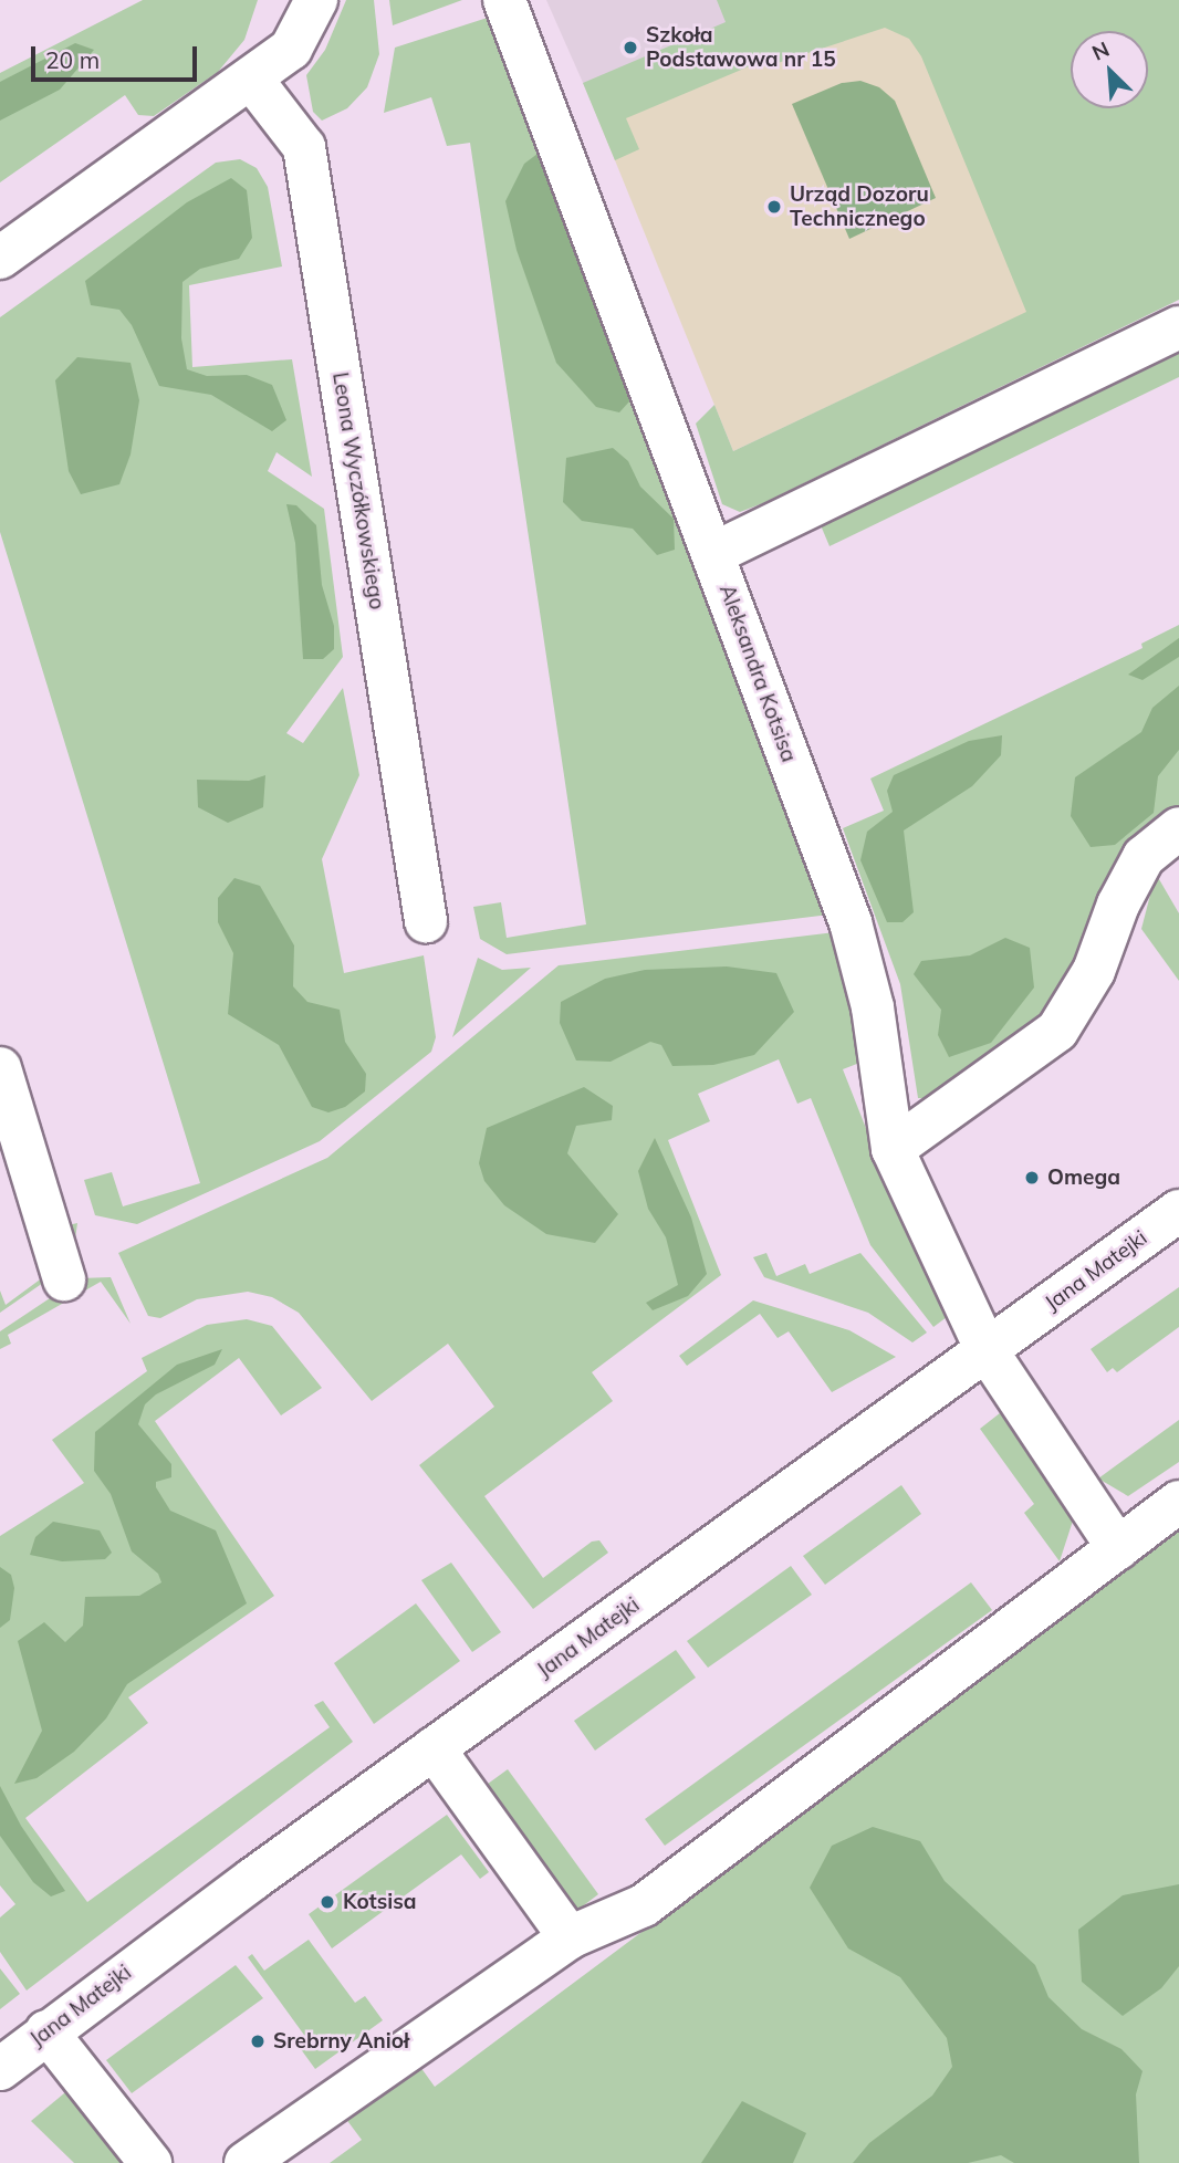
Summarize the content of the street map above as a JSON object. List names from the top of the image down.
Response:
{
  "streets": {
    "street": ["Leona Wyczółkowskiego", "Aleksandra Kotsisa", "Jana Matejki"]
  },
  "crossings": [
    ["Aleksandra Kotsisa", "Jana Matejki"]
  ],
  "places": [
    "Szkoła Podstawowa nr 15",
    "Urząd Dozoru Technicznego",
    "Omega",
    "Kotsisa",
    "Srebrny Anioł"
  ],
  "scale_bar": "20 m",
  "north": "top left"
}
